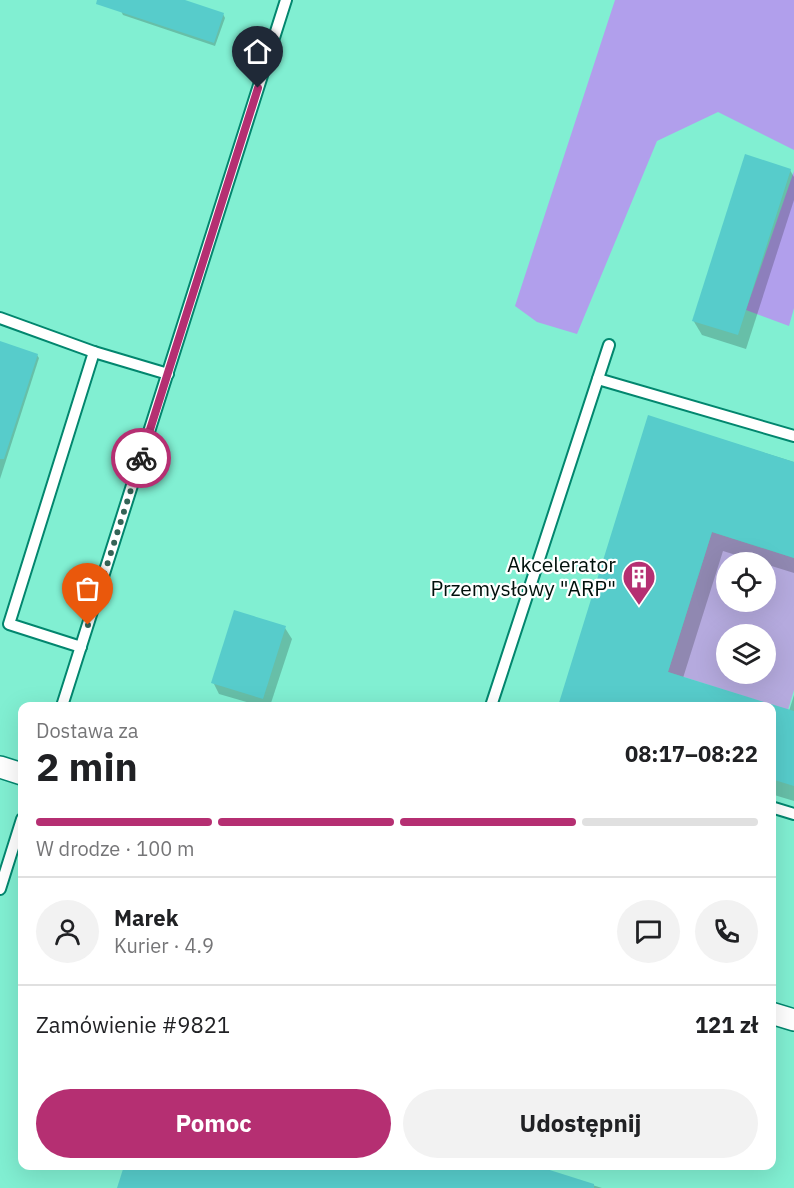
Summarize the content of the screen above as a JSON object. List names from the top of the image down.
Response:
{
  "places": {
    "building": ["Akcelerator Przemysłowy \"ARP\""]
  },
  "page": {
    "heading": ["2 min", "Dostawa za", "08:17–08:22"],
    "panel": [
      "Marek",
      "Kurier · 4.9",
      "Zamówienie #9821",
      "121 zł"
    ],
    "bar": "W drodze · 100 m",
    "buttons": ["Pomoc", "Udostępnij"]
  }
}
